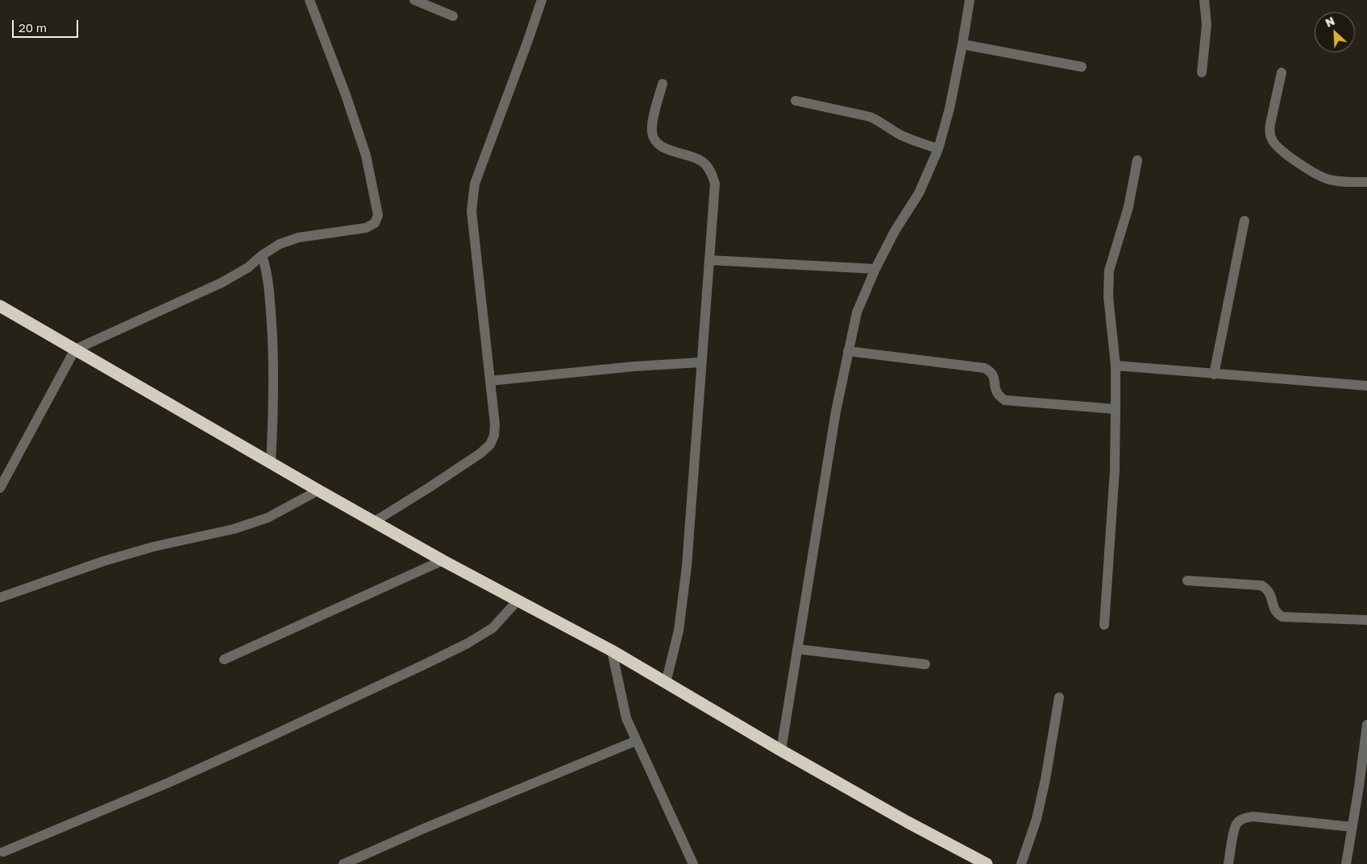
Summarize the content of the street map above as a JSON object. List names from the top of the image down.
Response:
{
  "scale_bar": "20 m",
  "north": "top left"
}
